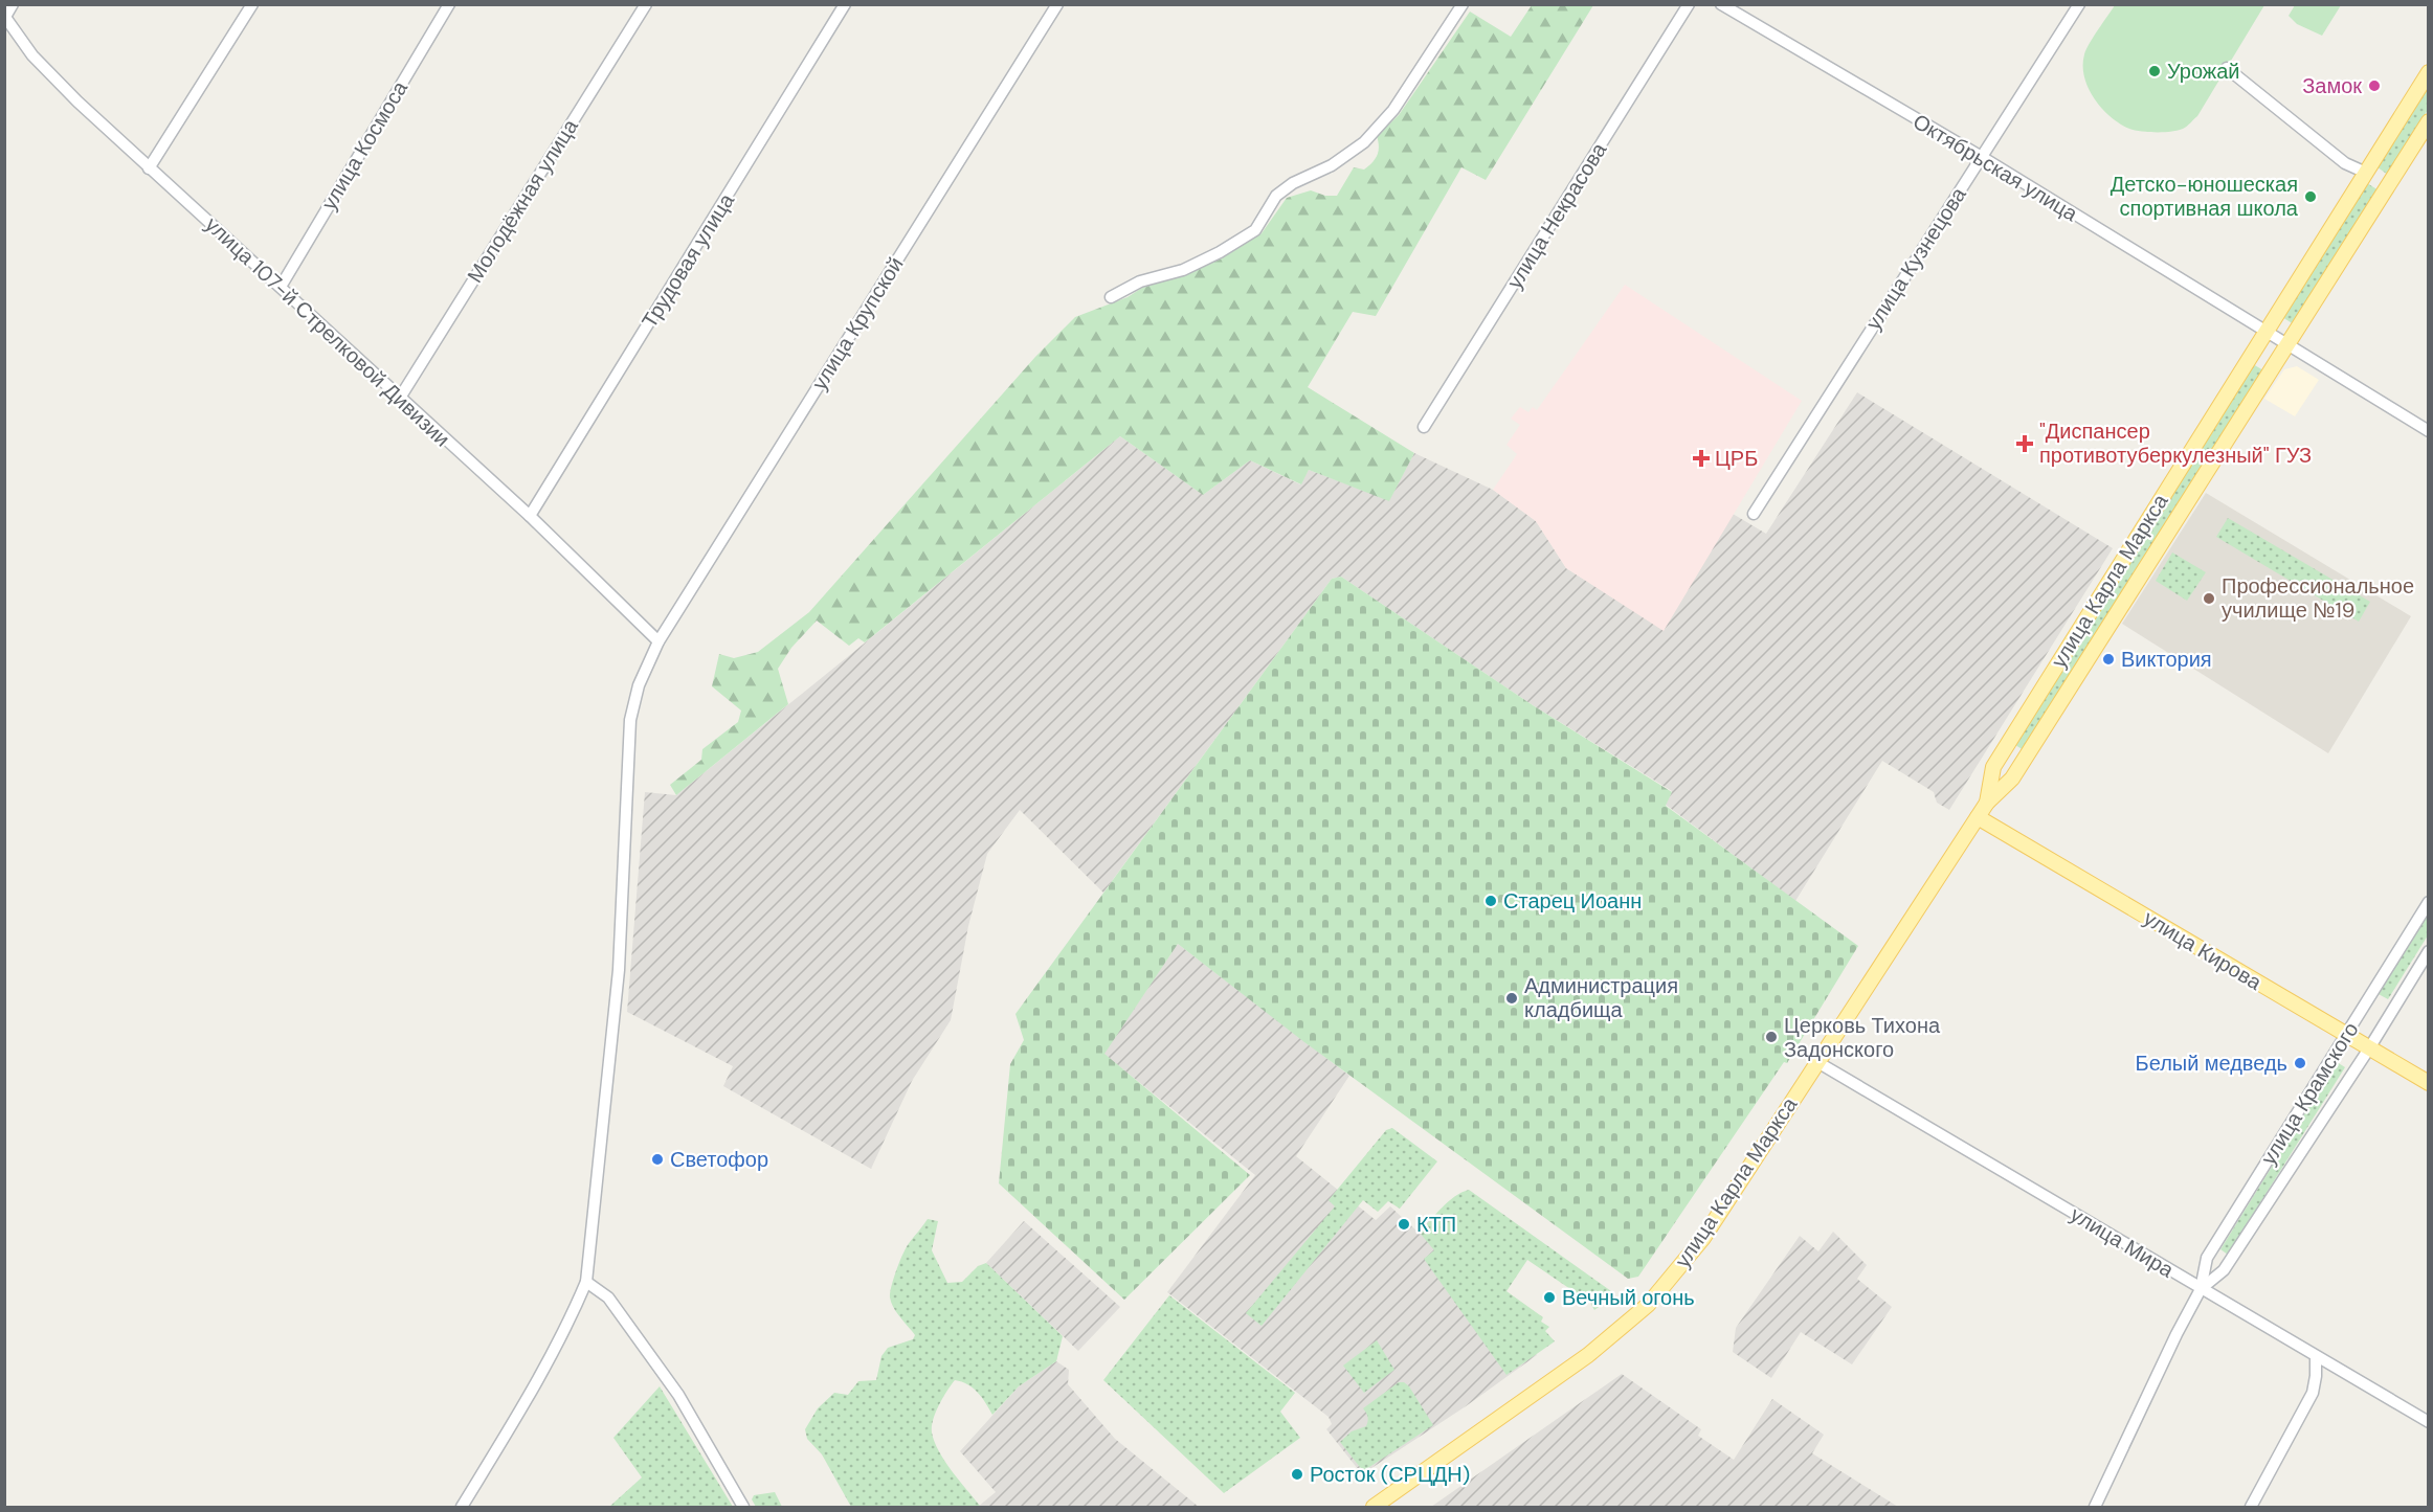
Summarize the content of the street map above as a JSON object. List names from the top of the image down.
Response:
{
  "streets": {
    "main road": ["улица Карла Маркса", "улица Кирова"],
    "street": [
      "улица Космоса",
      "Октябрьская улица",
      "Молодёжная улица",
      "улица Некрасова",
      "улица Кузнецова",
      "Трудовая улица",
      "улица Крупской",
      "улица 107-й Стрелковой Дивизии",
      "улица Крамского",
      "улица Мира"
    ]
  },
  "crossings": [
    ["улица Космоса", "улица 107-й Стрелковой Дивизии"],
    ["Октябрьская улица", "улица Кузнецова"],
    ["Октябрьская улица", "улица Карла Маркса"],
    ["Молодёжная улица", "улица 107-й Стрелковой Дивизии"],
    ["Трудовая улица", "улица 107-й Стрелковой Дивизии"],
    ["улица Крупской", "улица 107-й Стрелковой Дивизии"],
    ["улица Карла Маркса", "улица Кирова"],
    ["улица Карла Маркса", "улица Мира"],
    ["улица Кирова", "улица Крамского"],
    ["улица Крамского", "улица Мира"]
  ],
  "places": {
    "other": [
      "Урожай",
      "Замок",
      "Детско-юношеская спортивная школа",
      "Профессиональное училище №19",
      "Виктория",
      "Старец Иоанн",
      "Администрация кладбища",
      "Церковь Тихона Задонского",
      "Белый медведь",
      "Светофор",
      "КТП",
      "Вечный огонь",
      "Росток (СРЦДН)"
    ],
    "health": ["\"Диспансер противотуберкулезный\" ГУЗ", "ЦРБ"]
  }
}
